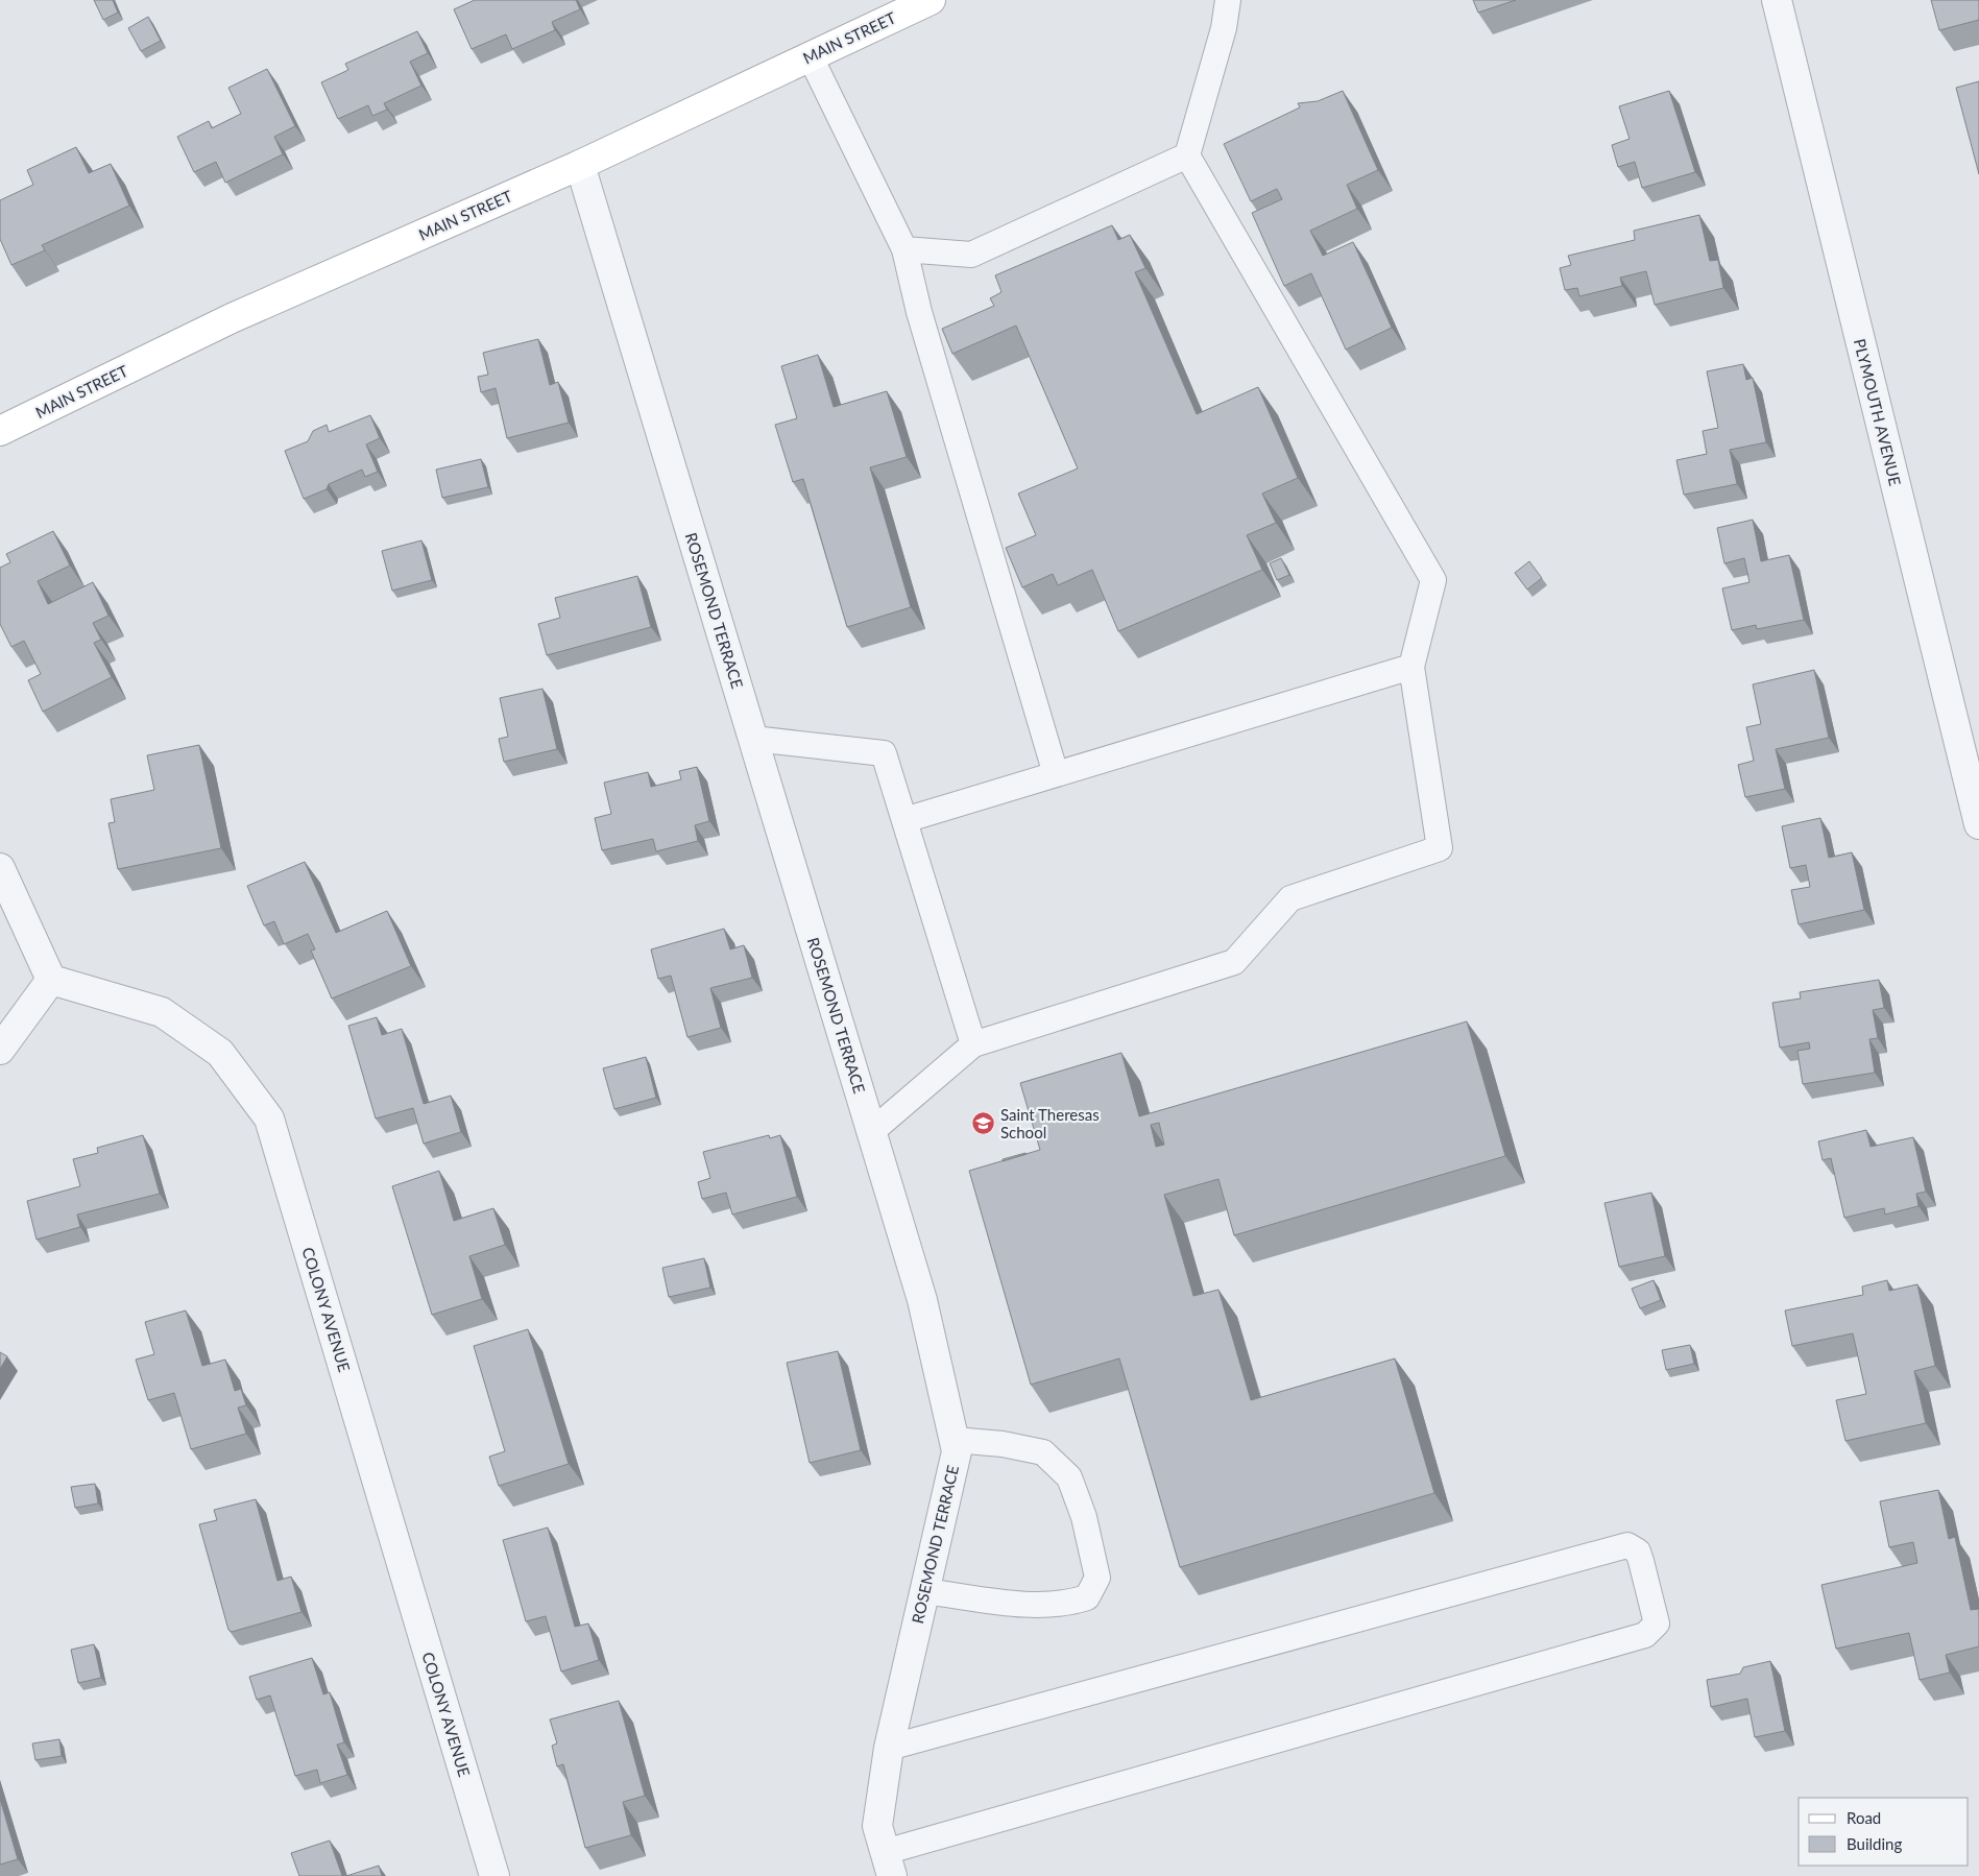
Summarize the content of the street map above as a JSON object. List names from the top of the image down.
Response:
{
  "streets": {
    "main road": ["MAIN STREET"],
    "street": ["PLYMOUTH AVENUE", "ROSEMOND TERRACE", "COLONY AVENUE"]
  },
  "crossings": [
    ["MAIN STREET", "ROSEMOND TERRACE"]
  ],
  "places": {
    "school or university": ["Saint Theresas School"]
  },
  "legend": ["Road", "Building"]
}
